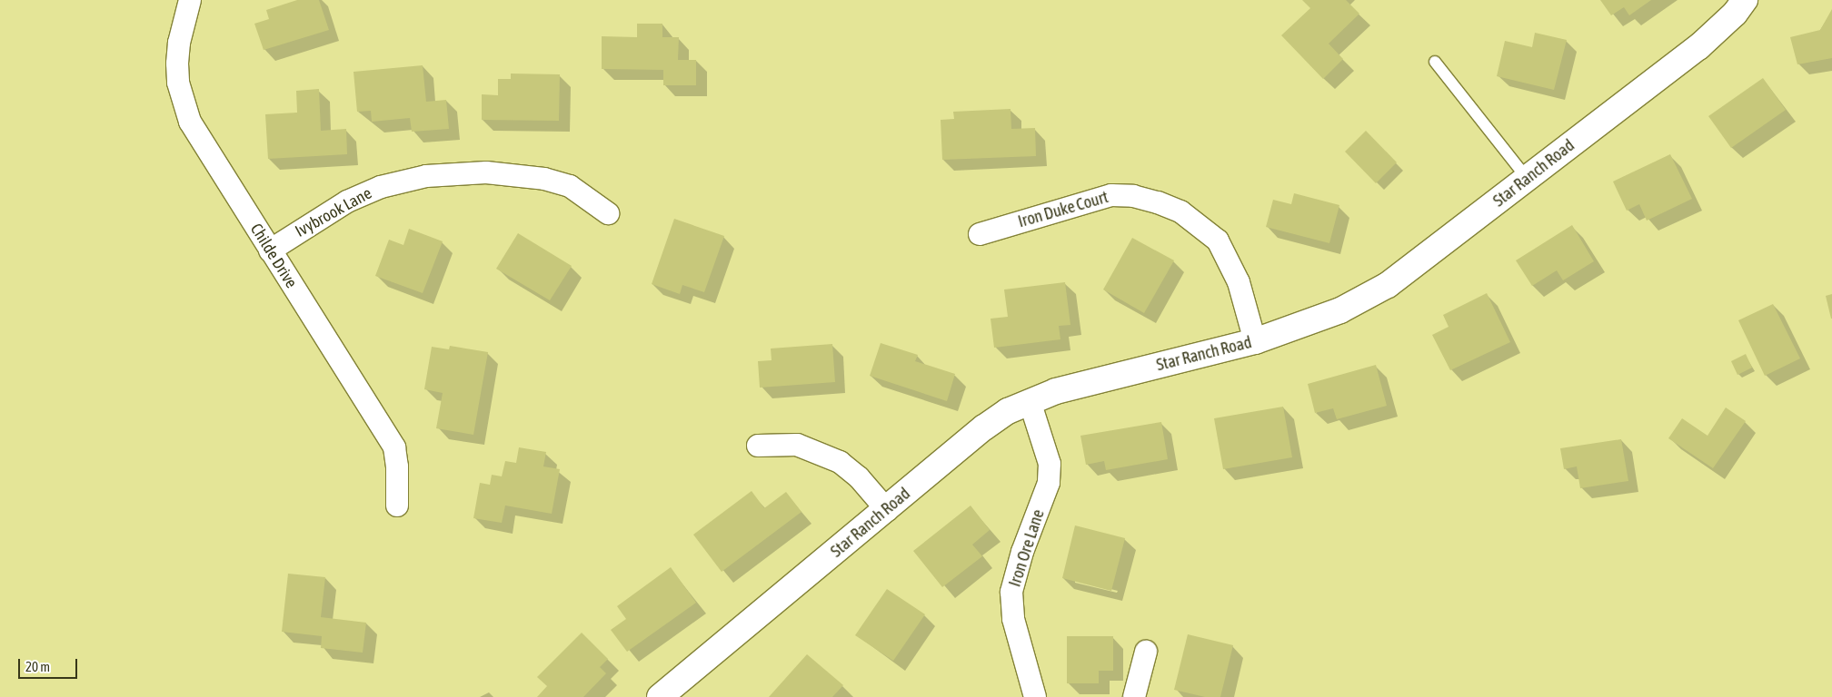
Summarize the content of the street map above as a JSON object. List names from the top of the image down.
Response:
{
  "streets": {
    "street": [
      "Star Ranch Road",
      "Iron Duke Court",
      "Ivybrook Lane",
      "Childe Drive",
      "Iron Ore Lane"
    ]
  },
  "crossings": [
    ["Star Ranch Road", "Iron Duke Court"],
    ["Star Ranch Road", "Iron Ore Lane"],
    ["Ivybrook Lane", "Childe Drive"]
  ],
  "scale_bar": "20 m"
}
